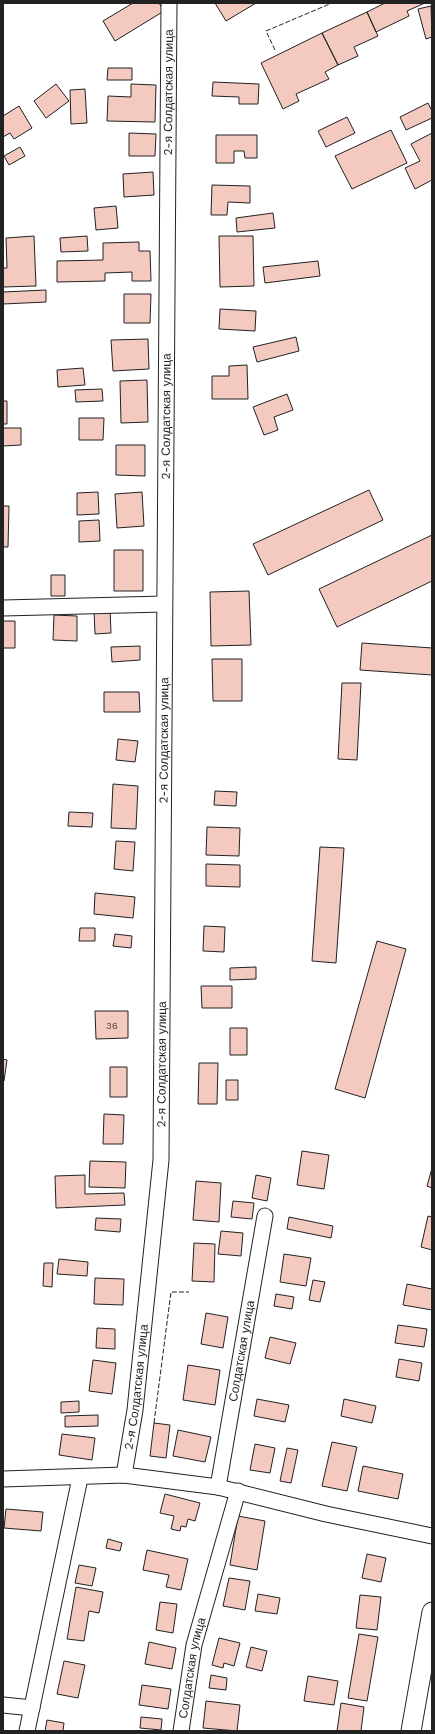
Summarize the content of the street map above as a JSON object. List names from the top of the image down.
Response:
{
  "streets": {
    "street": ["2-я Солдатская улица", "Солдатская улица"]
  },
  "house_numbers": ["36"]
}
